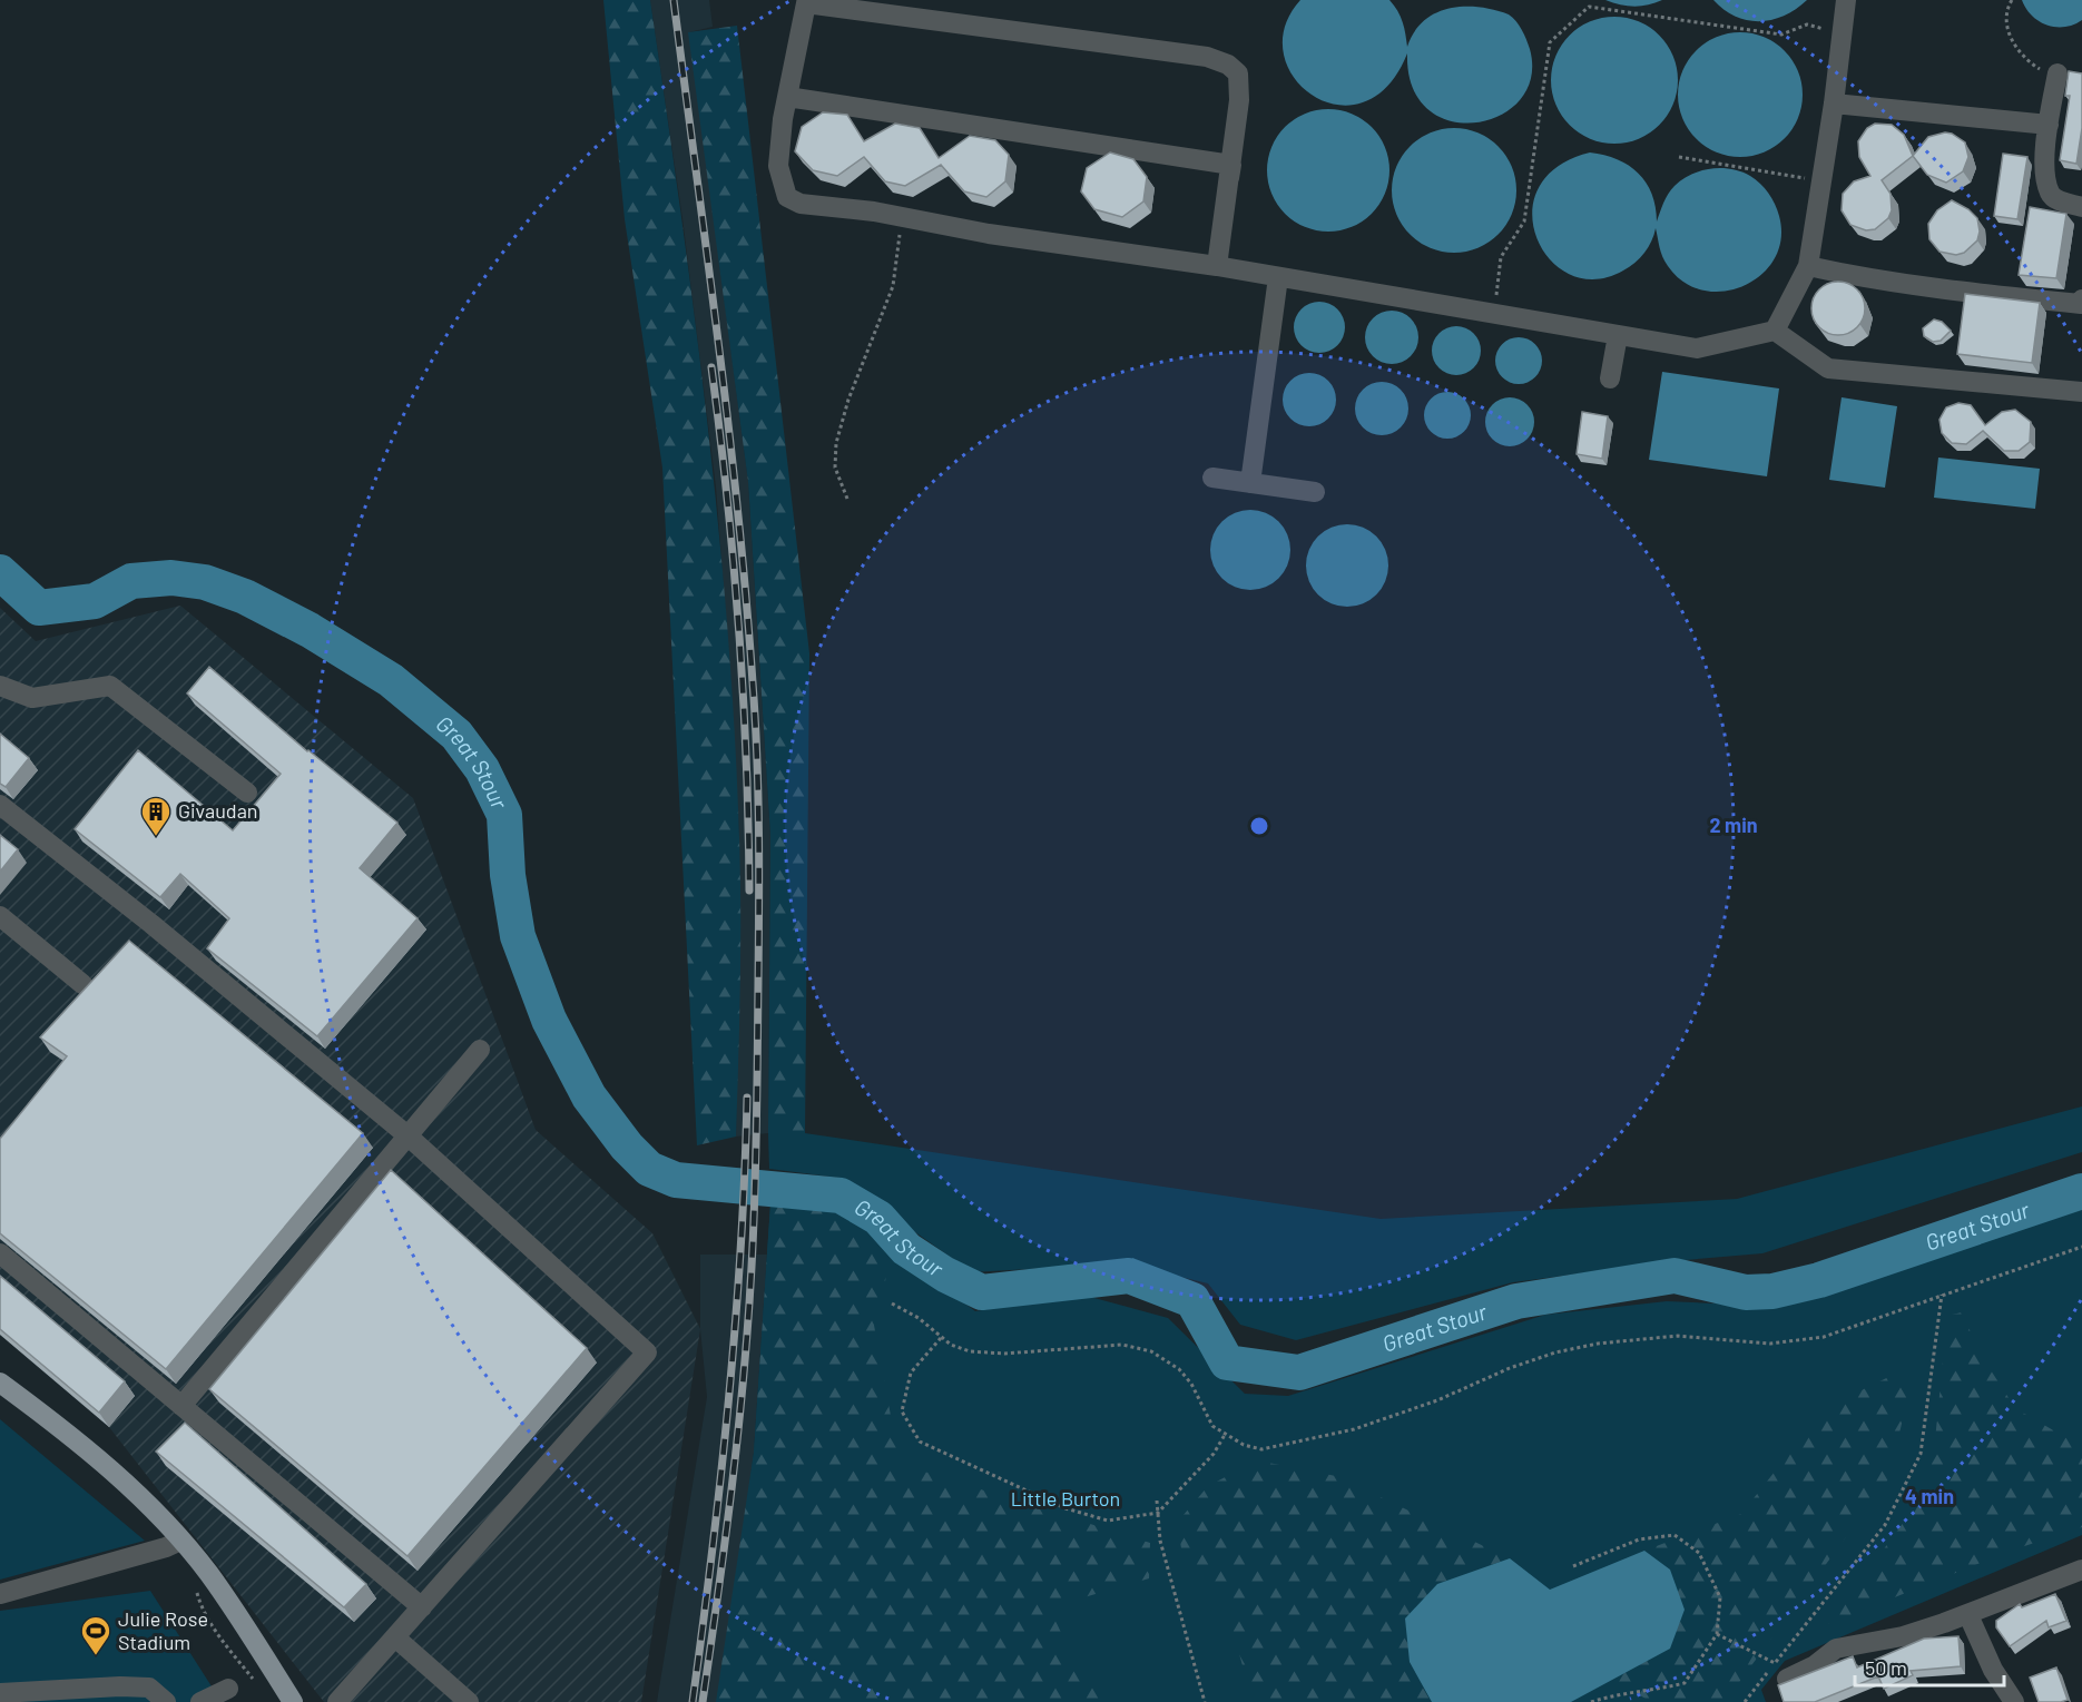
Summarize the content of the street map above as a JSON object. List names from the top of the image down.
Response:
{
  "water": ["Great Stour"],
  "parks": ["Little Burton"],
  "places": {
    "building": ["Givaudan"],
    "sports": ["Julie Rose Stadium"]
  },
  "scale_bar": "50 m",
  "rings": ["2 min", "4 min"]
}
